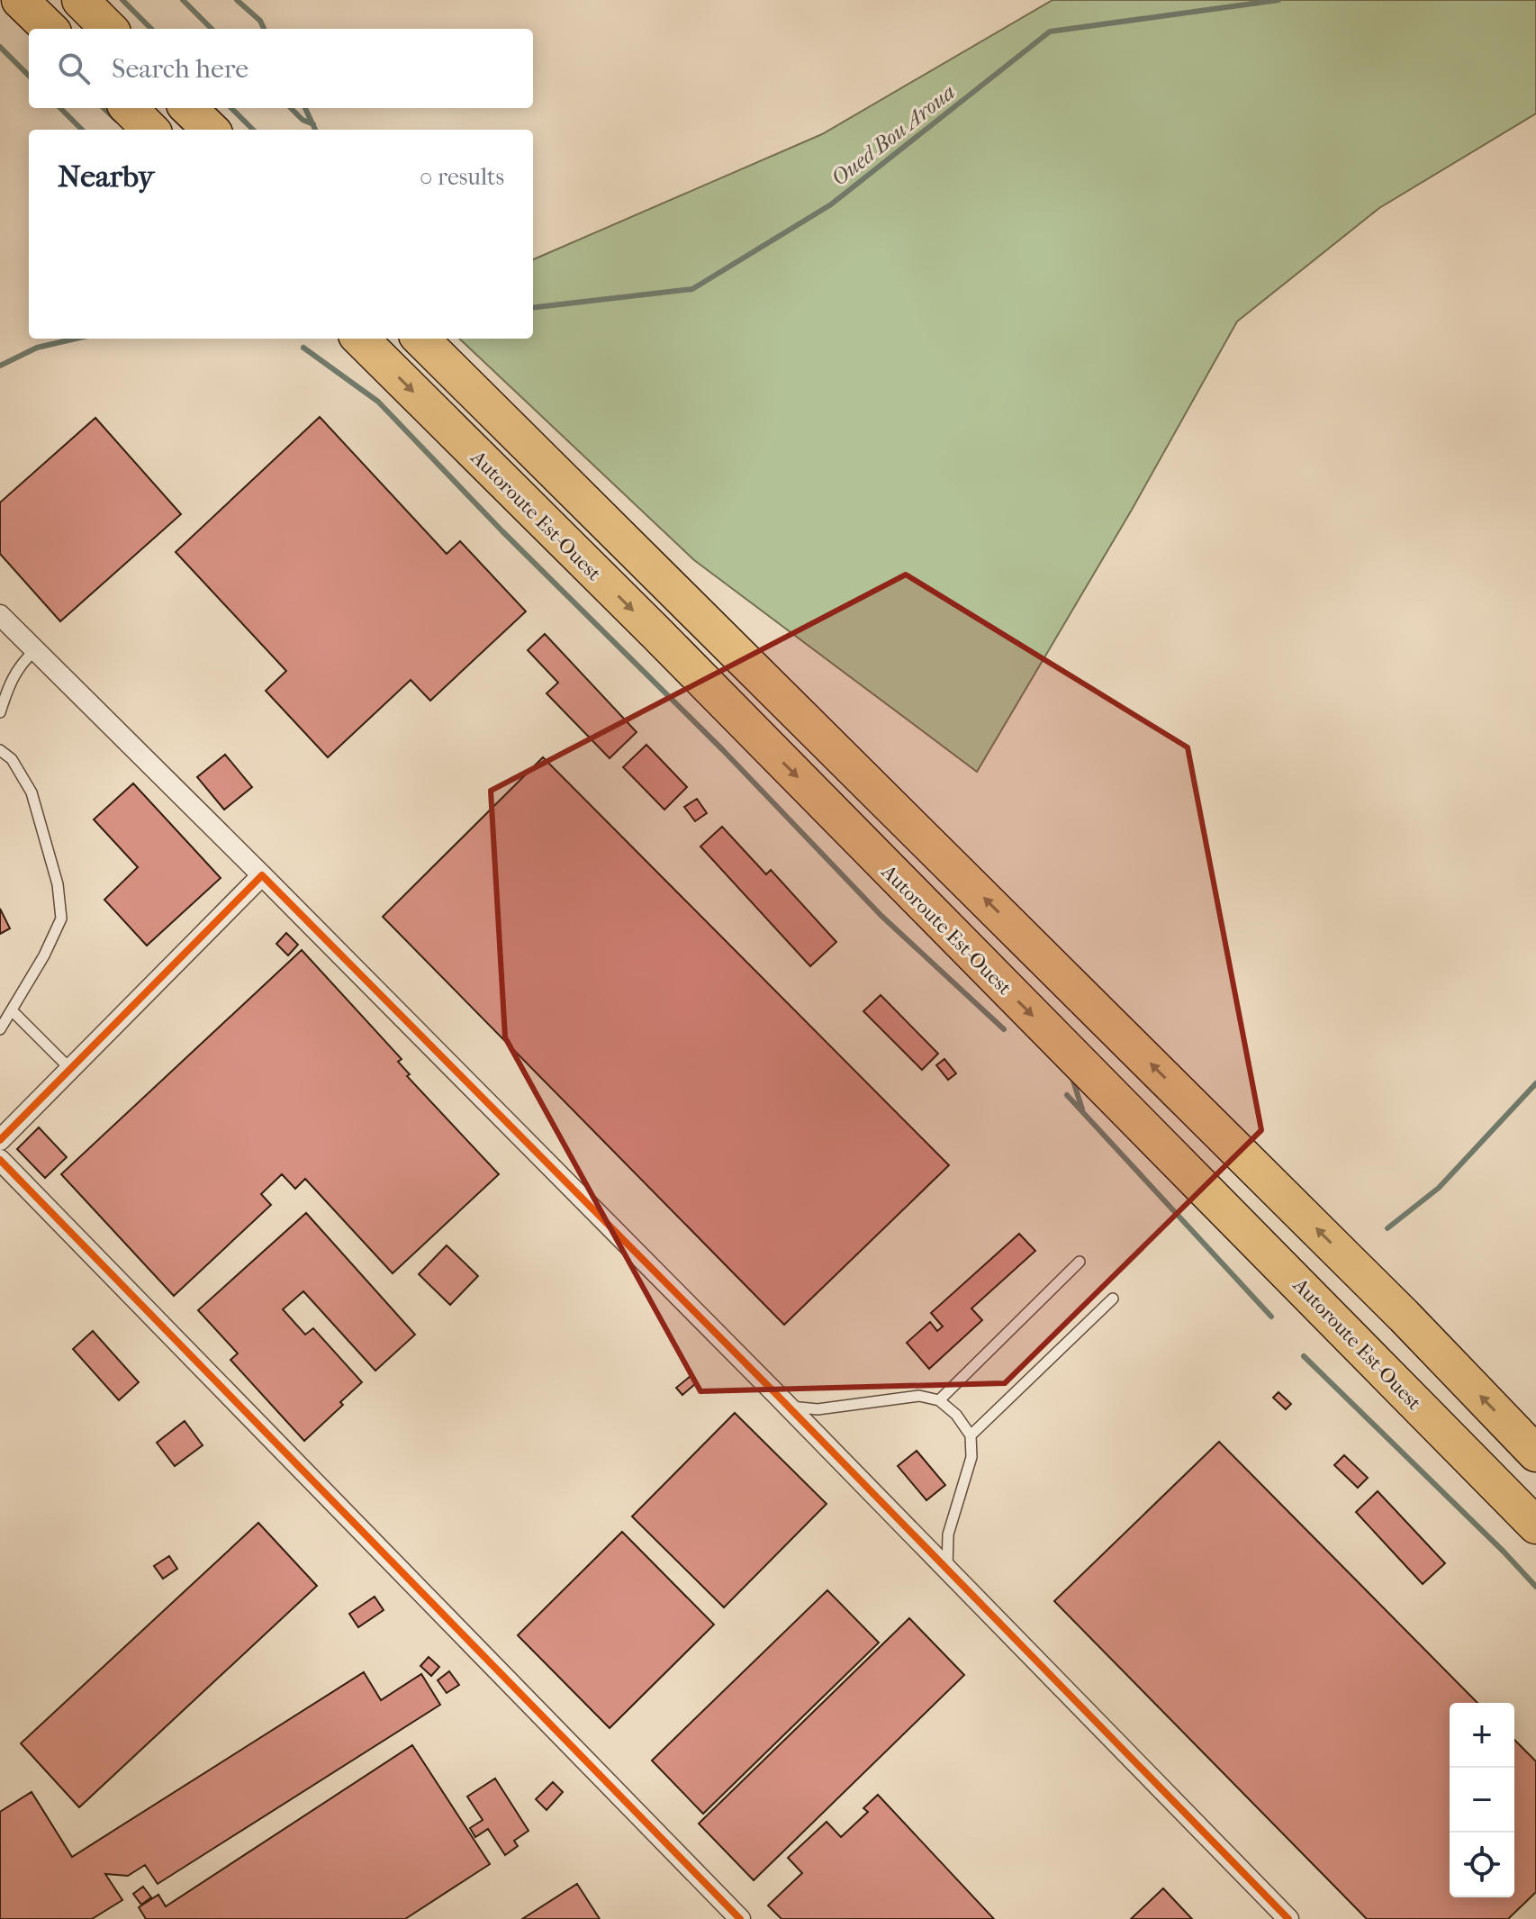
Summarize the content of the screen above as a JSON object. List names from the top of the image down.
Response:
{
  "streets": {
    "highway": ["Autoroute Est-Ouest"]
  },
  "water": ["Oued Bou Aroua"],
  "page": {
    "search": "Search here",
    "heading": ["Nearby", "0 results"],
    "map_buttons": ["+", "−"]
  }
}
